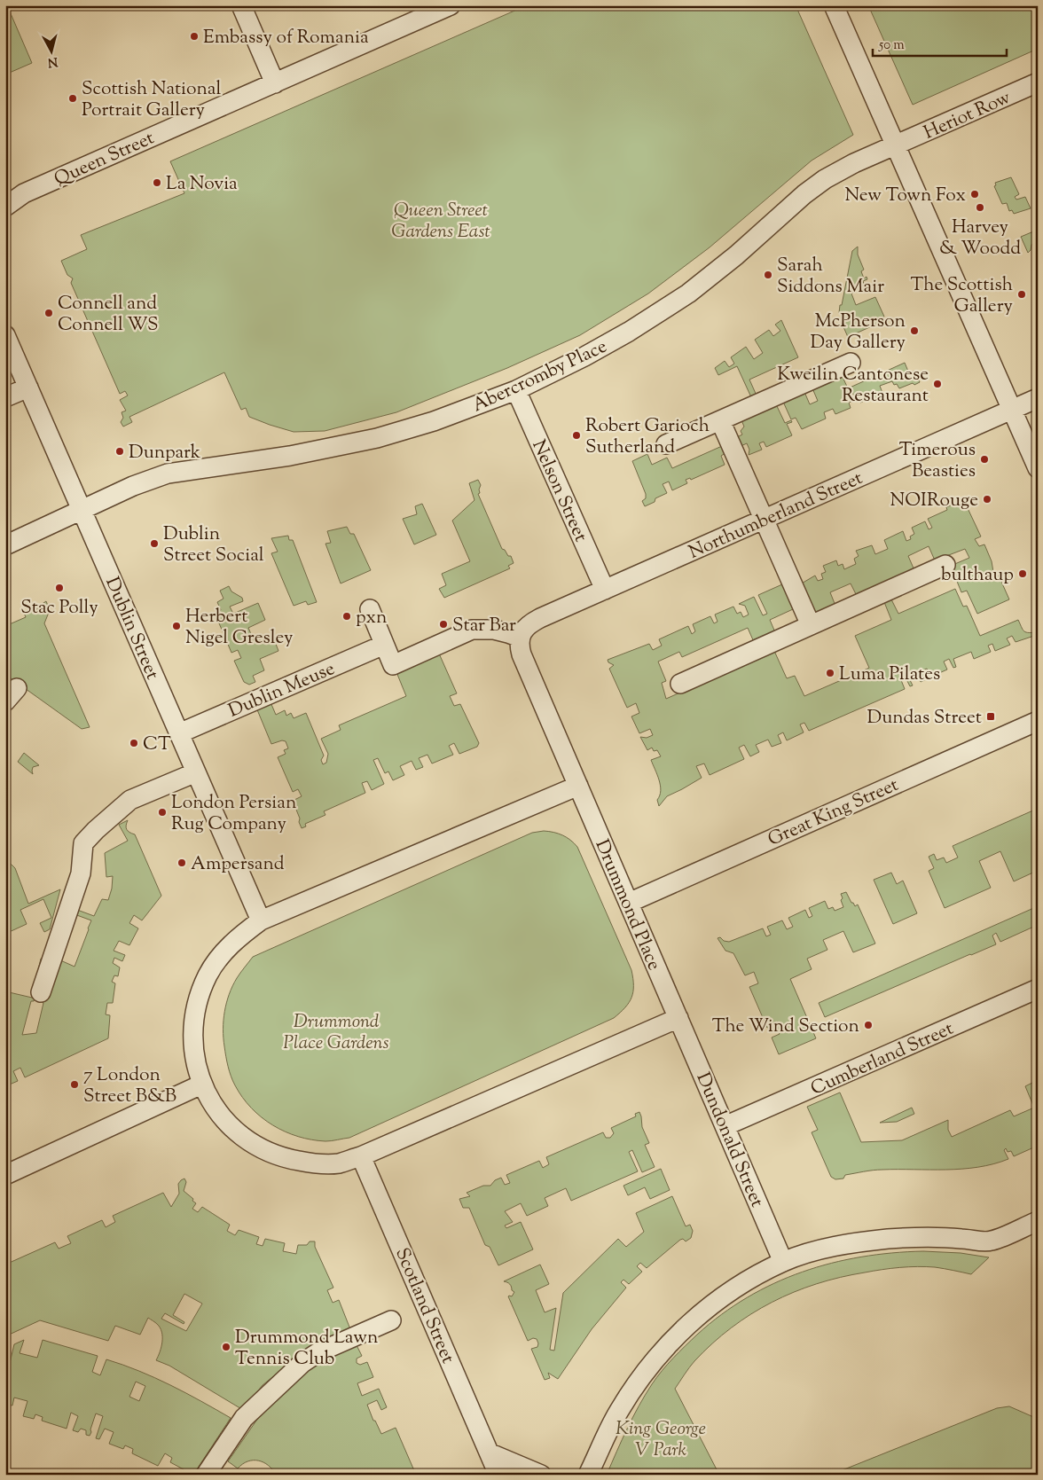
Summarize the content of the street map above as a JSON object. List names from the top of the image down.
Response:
{
  "streets": {
    "street": [
      "Heriot Row",
      "Queen Street",
      "Abercromby Place",
      "Nelson Street",
      "Northumberland Street",
      "Dublin Street",
      "Dublin Meuse",
      "Great King Street",
      "Drummond Place",
      "Cumberland Street",
      "Dundonald Street",
      "Scotland Street"
    ]
  },
  "crossings": [
    ["Heriot Row", "Abercromby Place"],
    ["Abercromby Place", "Nelson Street"],
    ["Abercromby Place", "Dublin Street"],
    ["Nelson Street", "Northumberland Street"],
    ["Dublin Street", "Dublin Meuse"],
    ["Great King Street", "Drummond Place"],
    ["Drummond Place", "Dundonald Street"],
    ["Cumberland Street", "Dundonald Street"]
  ],
  "parks": ["Queen Street Gardens East", "Drummond Place Gardens", "King George V Park"],
  "places": {
    "other": [
      "Embassy of Romania",
      "Scottish National Portrait Gallery",
      "La Novia",
      "New Town Fox",
      "Harvey & Woodd",
      "Sarah Siddons Mair",
      "The Scottish Gallery",
      "Connell and Connell WS",
      "McPherson Day Gallery",
      "Kweilin Cantonese Restaurant",
      "Robert Garioch Sutherland",
      "Dunpark",
      "Timerous Beasties",
      "NOIRouge",
      "Dublin Street Social",
      "bulthaup",
      "Stac Polly",
      "pxn",
      "Star Bar",
      "Herbert Nigel Gresley",
      "Luma Pilates",
      "CT",
      "London Persian Rug Company",
      "Ampersand",
      "The Wind Section",
      "7 London Street B&B",
      "Drummond Lawn Tennis Club"
    ],
    "transit": ["Dundas Street"]
  },
  "scale_bar": "50 m",
  "north": "bottom"
}
